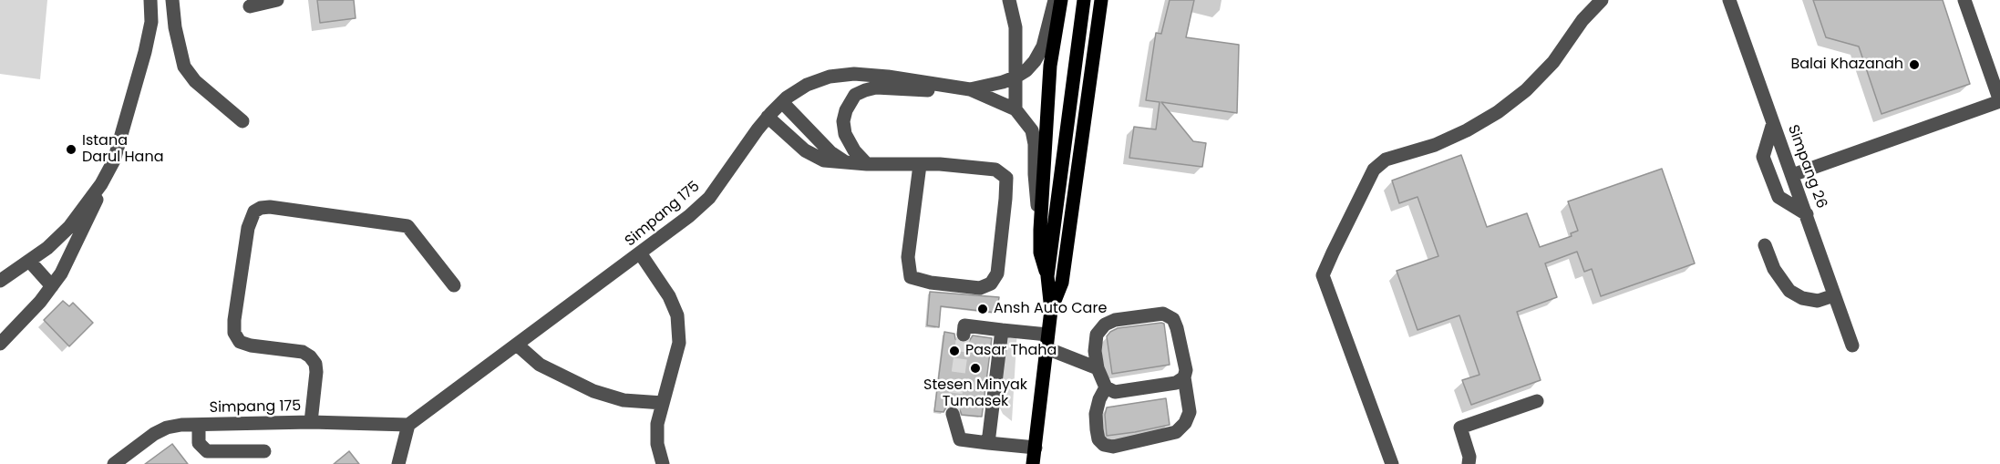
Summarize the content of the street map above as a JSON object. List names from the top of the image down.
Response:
{
  "streets": {
    "street": ["Simpang 26", "Simpang 175"]
  },
  "places": [
    "Balai Khazanah",
    "Istana Darul Hana",
    "Ansh Auto Care",
    "Pasar Thaha",
    "Stesen Minyak Tumasek"
  ]
}
